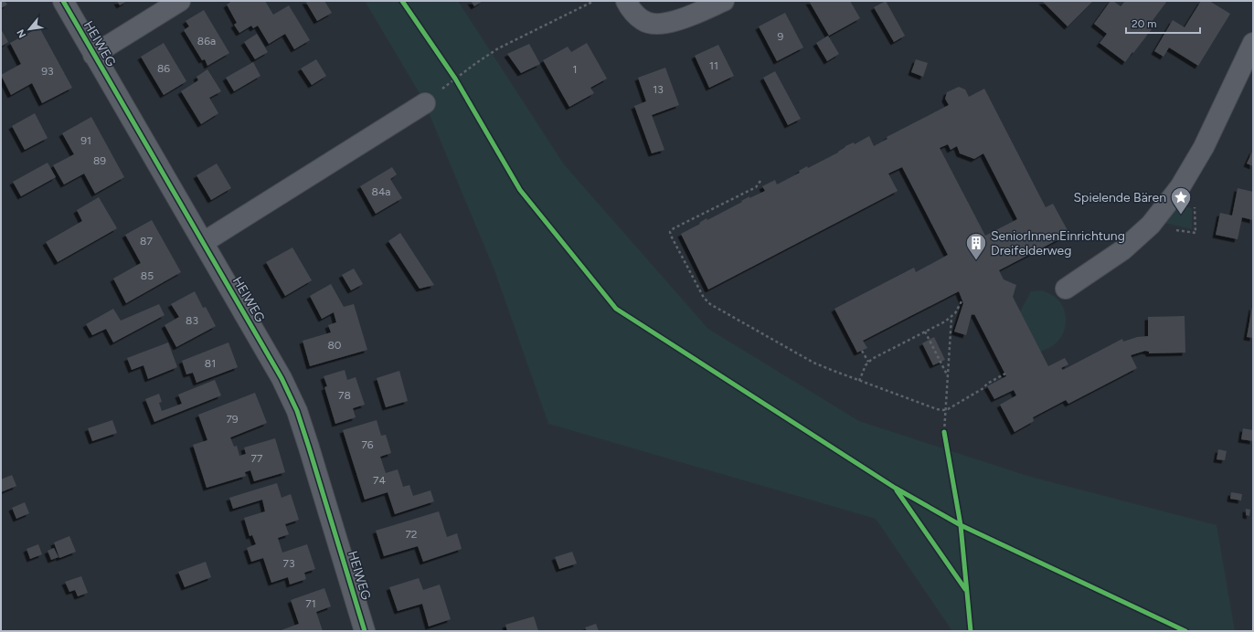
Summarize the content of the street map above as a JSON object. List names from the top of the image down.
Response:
{
  "streets": {
    "street": ["HEIWEG"]
  },
  "places": {
    "place": ["Spielende Bären"],
    "building": ["SeniorInnenEinrichtung Dreifelderweg"]
  },
  "house_numbers": [
    "9",
    "86a",
    "11",
    "86",
    "1",
    "93",
    "13",
    "91",
    "89",
    "84a",
    "87",
    "85",
    "83",
    "80",
    "81",
    "78",
    "79",
    "76",
    "77",
    "74",
    "72",
    "73",
    "71"
  ],
  "scale_bar": "20 m",
  "north": "bottom left"
}
